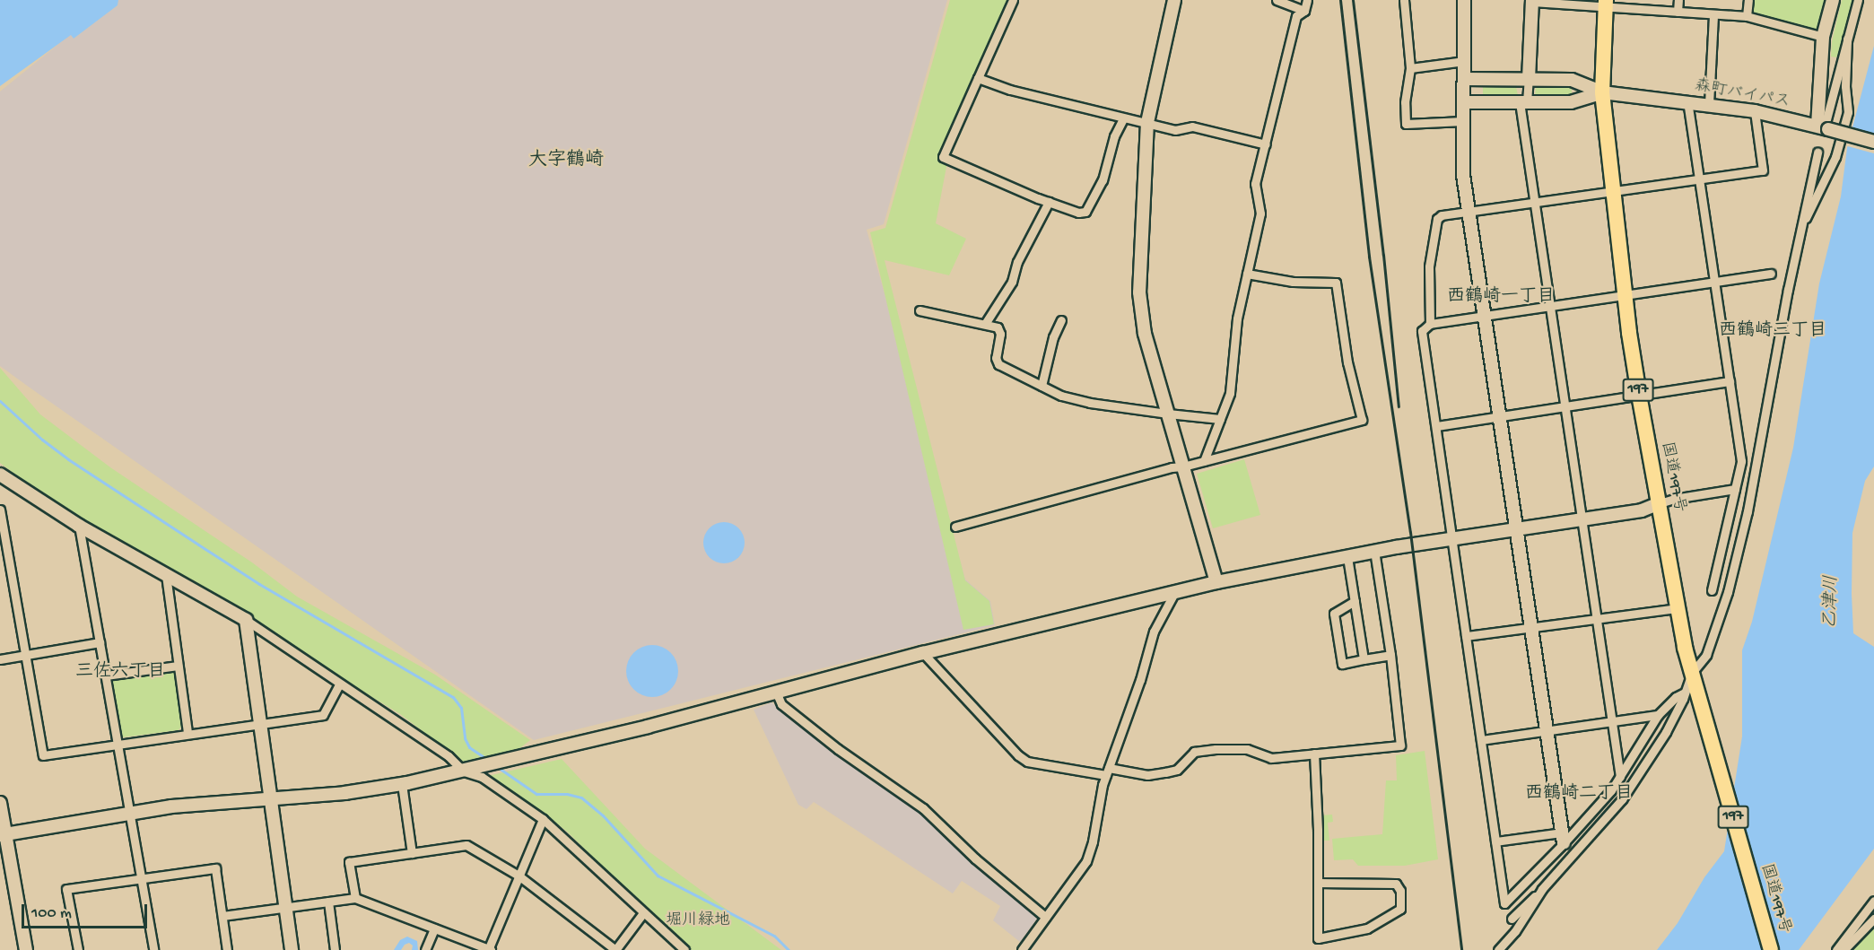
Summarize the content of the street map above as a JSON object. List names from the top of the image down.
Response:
{
  "streets": {
    "highway": ["197", "国道197号"],
    "street": ["森町バイパス"]
  },
  "crossings": [
    ["森町バイパス", "国道197号"]
  ],
  "districts": [
    "大字鶴崎",
    "西鶴崎一丁目",
    "西鶴崎三丁目",
    "三佐六丁目",
    "西鶴崎二丁目"
  ],
  "water": ["乙津川"],
  "parks": ["堀川緑地"],
  "scale_bar": "100 m"
}
